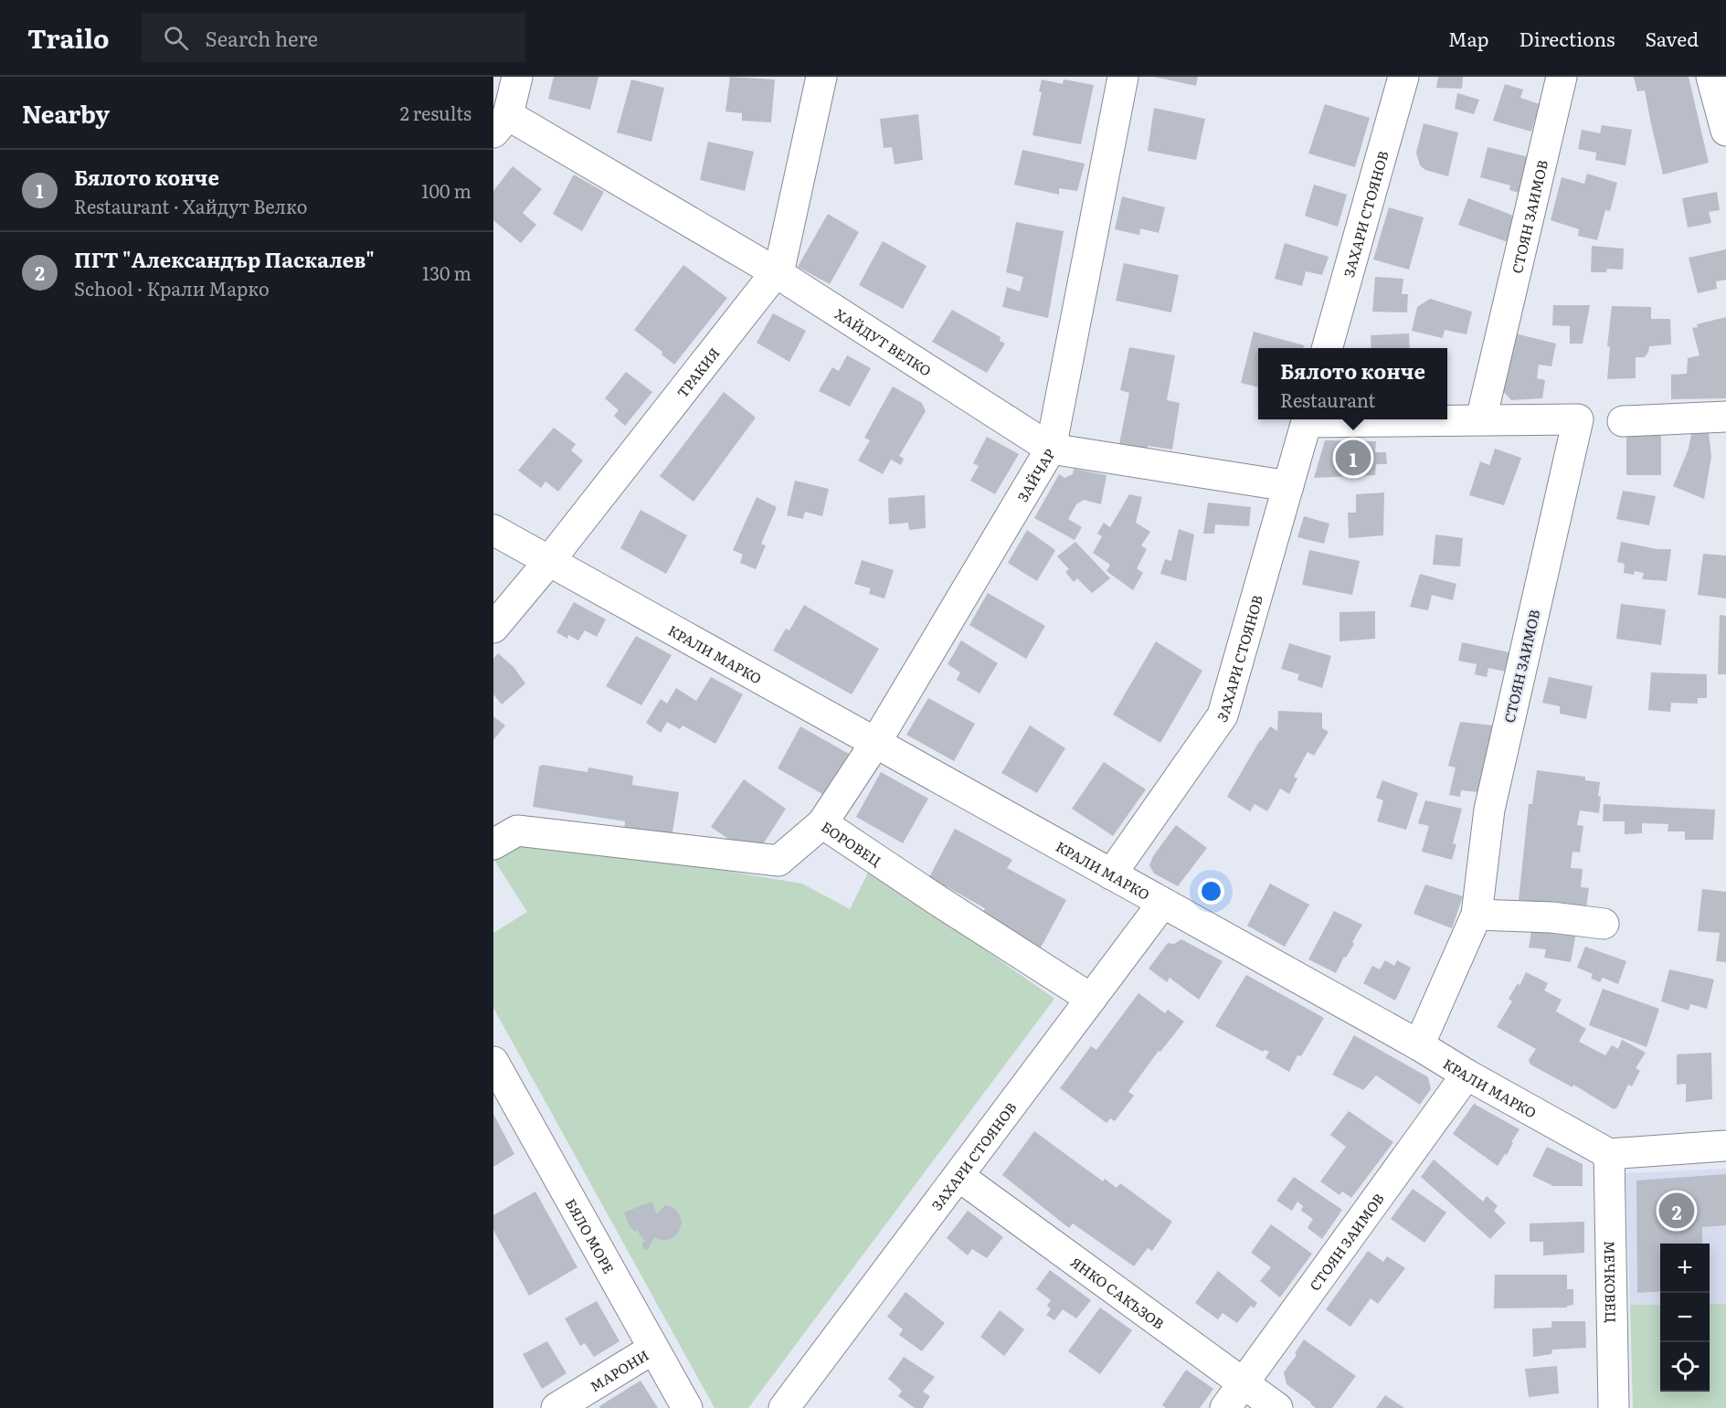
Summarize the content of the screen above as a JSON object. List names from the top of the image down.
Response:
{
  "streets": {
    "street": [
      "ЗАХАРИ СТОЯНОВ",
      "СТОЯН ЗАИМОВ",
      "ХАЙДУТ ВЕЛКО",
      "ТРАКИЯ",
      "ЗАЙЧАР",
      "КРАЛИ МАРКО",
      "БОРОВЕЦ",
      "БЯЛО МОРЕ",
      "МЕЧКОВЕЦ",
      "ЯНКО САКЪЗОВ",
      "МАРОНИ"
    ]
  },
  "crossings": [
    ["ЗАХАРИ СТОЯНОВ", "ХАЙДУТ ВЕЛКО"],
    ["ЗАХАРИ СТОЯНОВ", "КРАЛИ МАРКО"],
    ["ЗАХАРИ СТОЯНОВ", "БОРОВЕЦ"],
    ["ЗАХАРИ СТОЯНОВ", "ЯНКО САКЪЗОВ"],
    ["СТОЯН ЗАИМОВ", "КРАЛИ МАРКО"],
    ["СТОЯН ЗАИМОВ", "ЯНКО САКЪЗОВ"],
    ["ХАЙДУТ ВЕЛКО", "ТРАКИЯ"],
    ["ХАЙДУТ ВЕЛКО", "ЗАЙЧАР"],
    ["ТРАКИЯ", "КРАЛИ МАРКО"],
    ["ЗАЙЧАР", "КРАЛИ МАРКО"],
    ["ЗАЙЧАР", "БОРОВЕЦ"],
    ["КРАЛИ МАРКО", "МЕЧКОВЕЦ"],
    ["БЯЛО МОРЕ", "МАРОНИ"]
  ],
  "page": {
    "header": "Trailo",
    "search": "Search here",
    "nav": ["Map", "Directions", "Saved"],
    "heading": ["Nearby", "2 results"],
    "list": [
      {
        "mark": "1",
        "name": "Бялото конче",
        "note": "Restaurant · Хайдут Велко",
        "value": "100 m"
      },
      {
        "mark": "2",
        "name": "ПГТ \"Александър Паскалев\"",
        "note": "School · Крали Марко",
        "value": "130 m"
      }
    ],
    "popup": ["Бялото конче", "Restaurant"],
    "pins": ["1", "2"],
    "map_buttons": ["+", "−"]
  }
}
